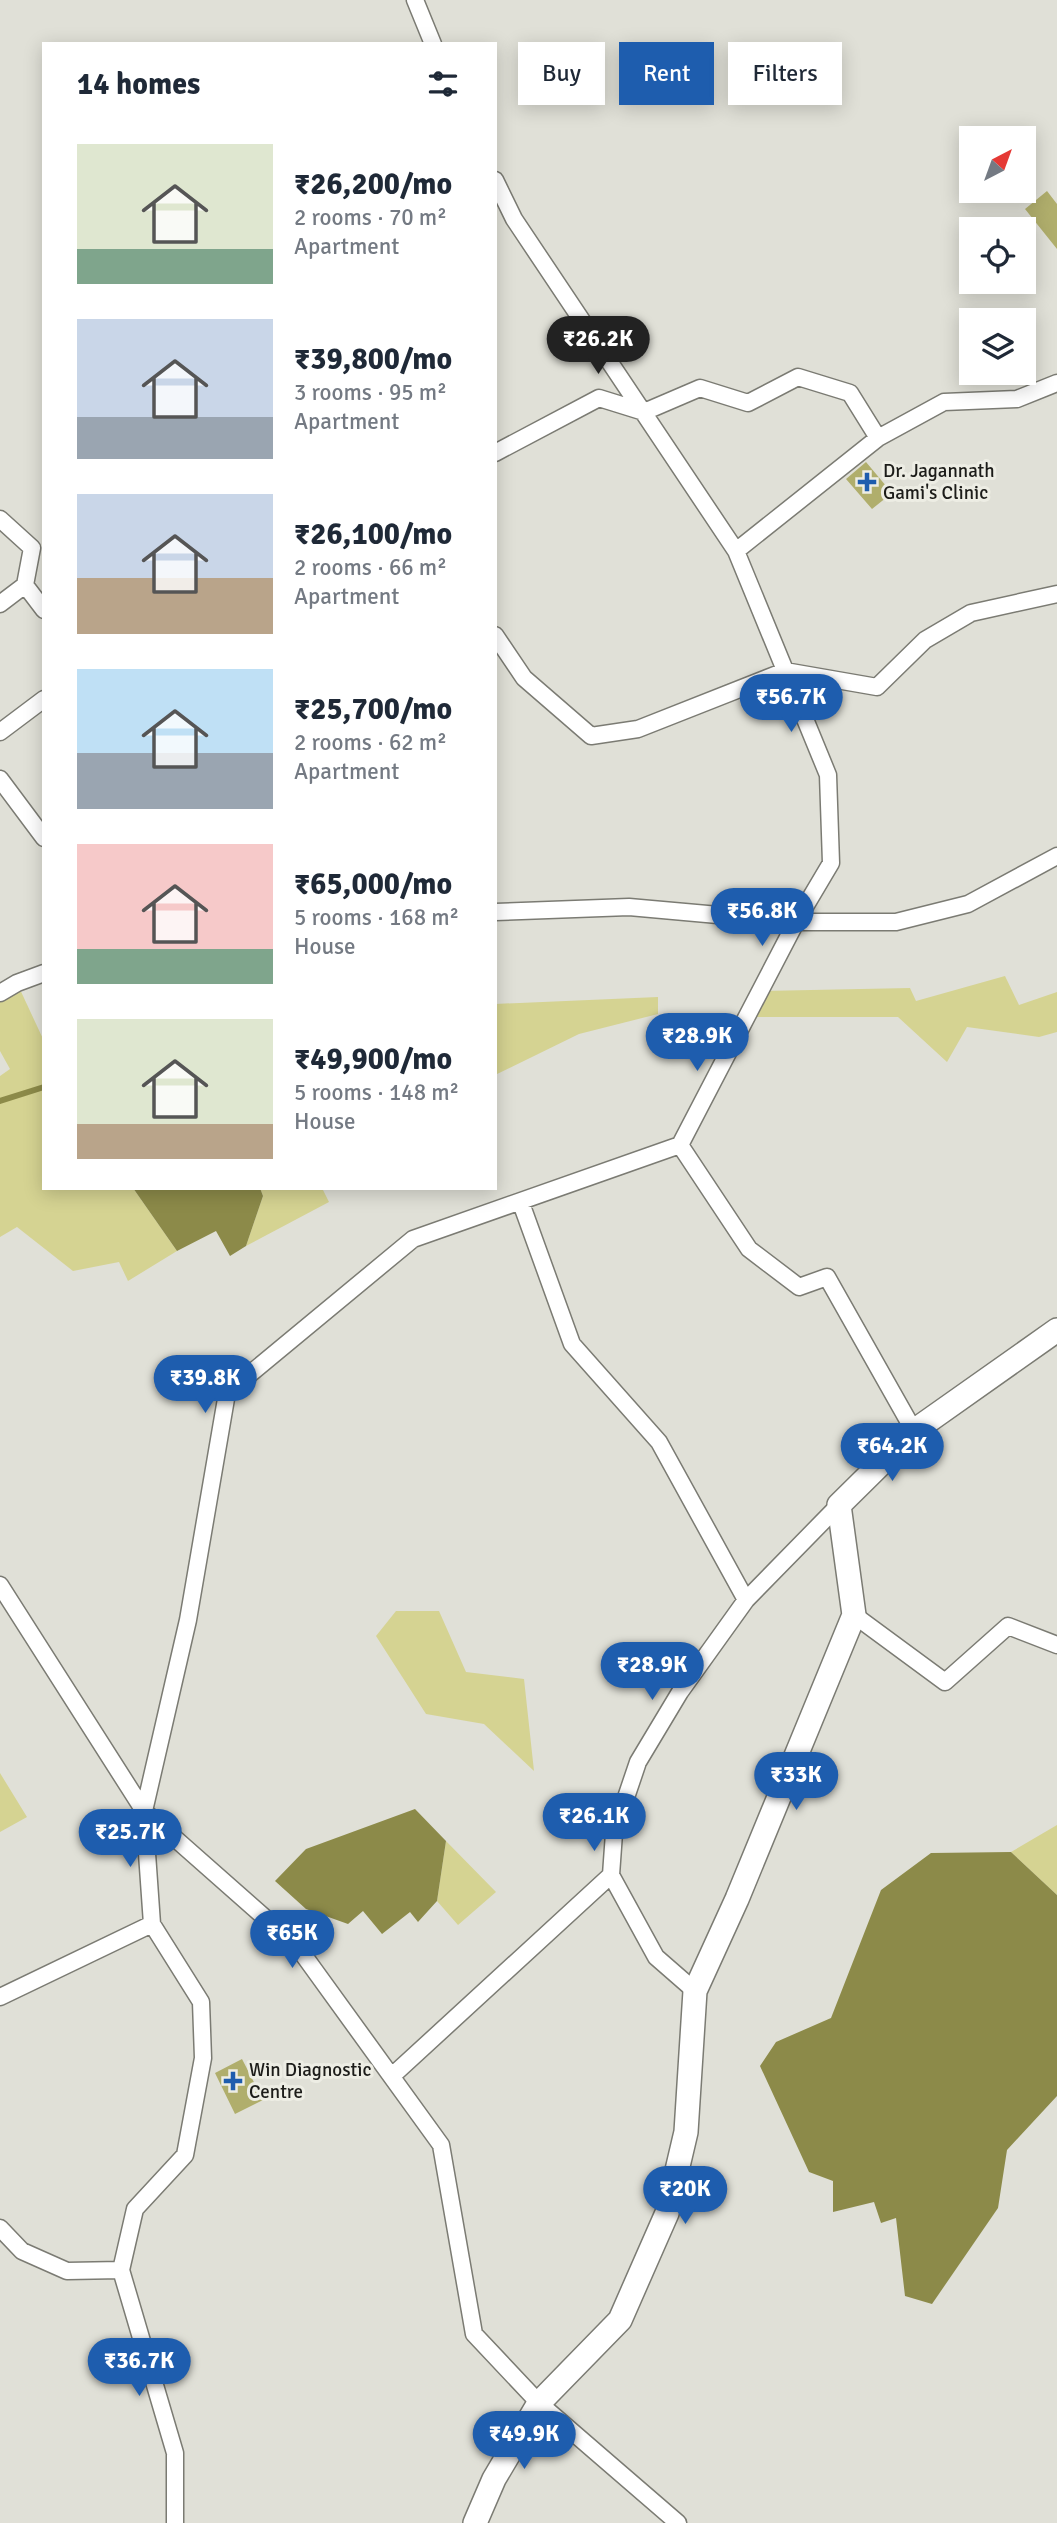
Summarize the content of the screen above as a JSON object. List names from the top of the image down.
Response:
{
  "places": {
    "health": ["Dr. Jagannath Gami's Clinic", "Win Diagnostic Centre"]
  },
  "north": "top right",
  "page": {
    "chip": ["Buy", "Rent", "Filters"],
    "heading": "14 homes",
    "list": [
      {
        "name": "₹26,200/mo",
        "note": "2 rooms · 70 m² · Apartment"
      },
      {
        "name": "₹39,800/mo",
        "note": "3 rooms · 95 m² · Apartment"
      },
      {
        "name": "₹26,100/mo",
        "note": "2 rooms · 66 m² · Apartment"
      },
      {
        "name": "₹25,700/mo",
        "note": "2 rooms · 62 m² · Apartment"
      },
      {
        "name": "₹65,000/mo",
        "note": "5 rooms · 168 m² · House"
      },
      {
        "name": "₹49,900/mo",
        "note": "5 rooms · 148 m² · House"
      }
    ],
    "price": [
      "₹26.2K",
      "₹56.7K",
      "₹56.8K",
      "₹28.9K",
      "₹39.8K",
      "₹64.2K",
      "₹28.9K",
      "₹33K",
      "₹26.1K",
      "₹25.7K",
      "₹65K",
      "₹20K",
      "₹36.7K",
      "₹49.9K"
    ]
  }
}
